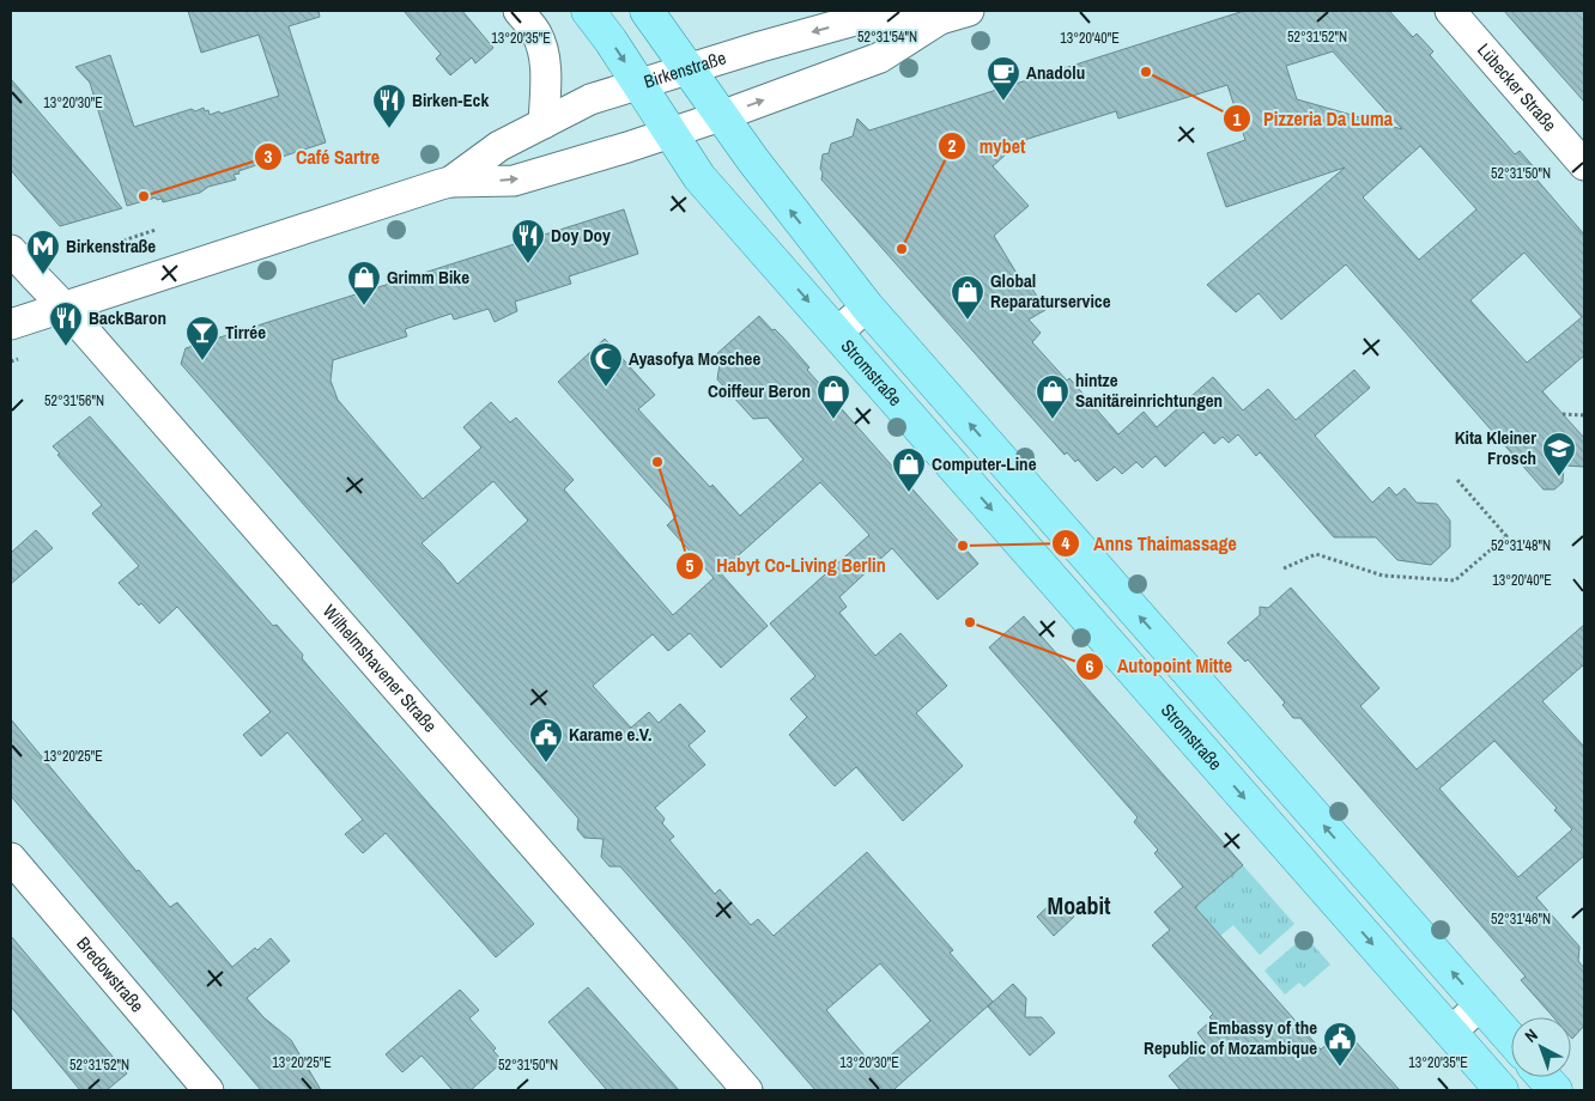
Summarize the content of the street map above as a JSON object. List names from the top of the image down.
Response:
{
  "streets": {
    "main road": ["Stromstraße"],
    "street": [
      "Birkenstraße",
      "Lübecker Straße",
      "Wilhelmshavener Straße",
      "Bredowstraße"
    ]
  },
  "crossings": [
    ["Birkenstraße", "Stromstraße"],
    ["Birkenstraße", "Wilhelmshavener Straße"]
  ],
  "districts": ["Moabit"],
  "places": {
    "other": [
      "Pizzeria Da Luma",
      "Café Sartre",
      "mybet",
      "Habyt Co-Living Berlin",
      "Anns Thaimassage",
      "Autopoint Mitte"
    ],
    "cafe": ["Anadolu"],
    "restaurant": ["Birken-Eck", "Doy Doy", "BackBaron"],
    "metro station": ["Birkenstraße"],
    "shop": [
      "Grimm Bike",
      "Global Reparaturservice",
      "Coiffeur Beron",
      "hintze Sanitäreinrichtungen",
      "Computer-Line"
    ],
    "bar": ["Tirrée"],
    "mosque": ["Ayasofya Moschee"],
    "school or university": ["Kita Kleiner Frosch"],
    "public building": ["Karame e.V.", "Embassy of the Republic of Mozambique"]
  },
  "north": "top left",
  "coordinates": [
    "52°31'52\"N",
    "52°31'54\"N",
    "13°20'35\"E",
    "13°20'40\"E",
    "13°20'30\"E",
    "52°31'50\"N",
    "52°31'56\"N",
    "52°31'48\"N",
    "13°20'25\"E",
    "52°31'46\"N"
  ]
}
